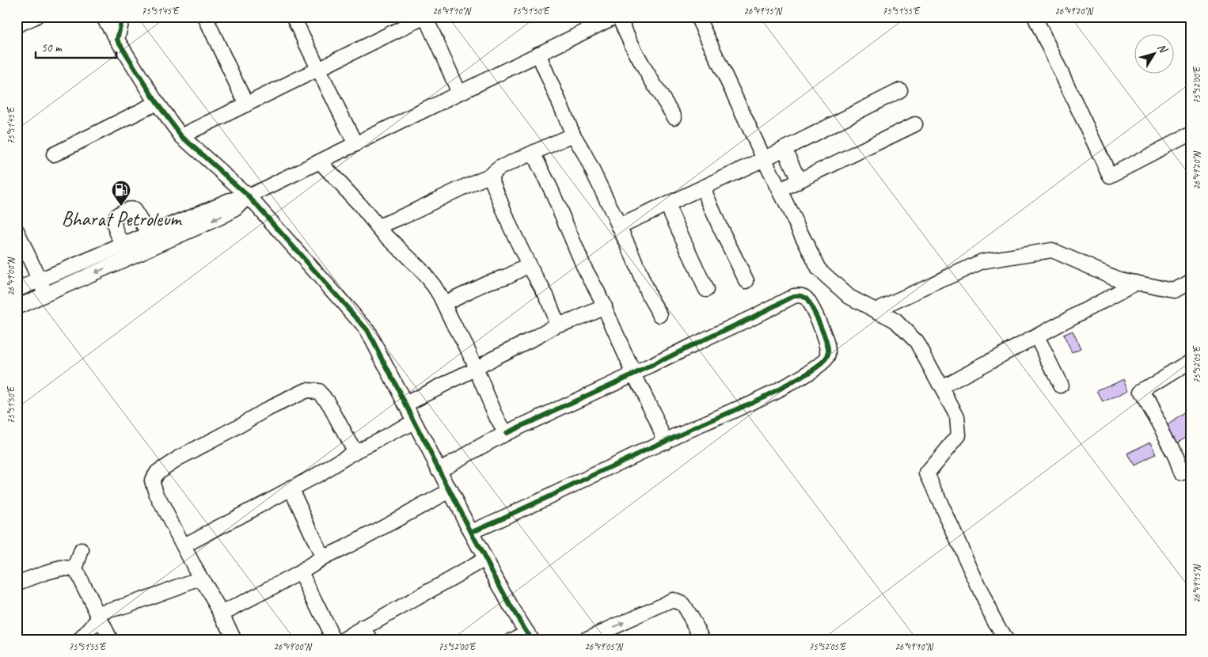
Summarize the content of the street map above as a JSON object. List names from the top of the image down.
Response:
{
  "places": {
    "fuel station": ["Bharat Petroleum"]
  },
  "scale_bar": "50 m",
  "north": "top right",
  "coordinates": [
    "75°51'45\"E",
    "26°49'10\"N",
    "75°51'50\"E",
    "26°49'15\"N",
    "75°51'55\"E",
    "26°49'20\"N",
    "75°52'00\"E",
    "26°49'00\"N",
    "75°52'05\"E",
    "26°49'05\"N"
  ]
}
